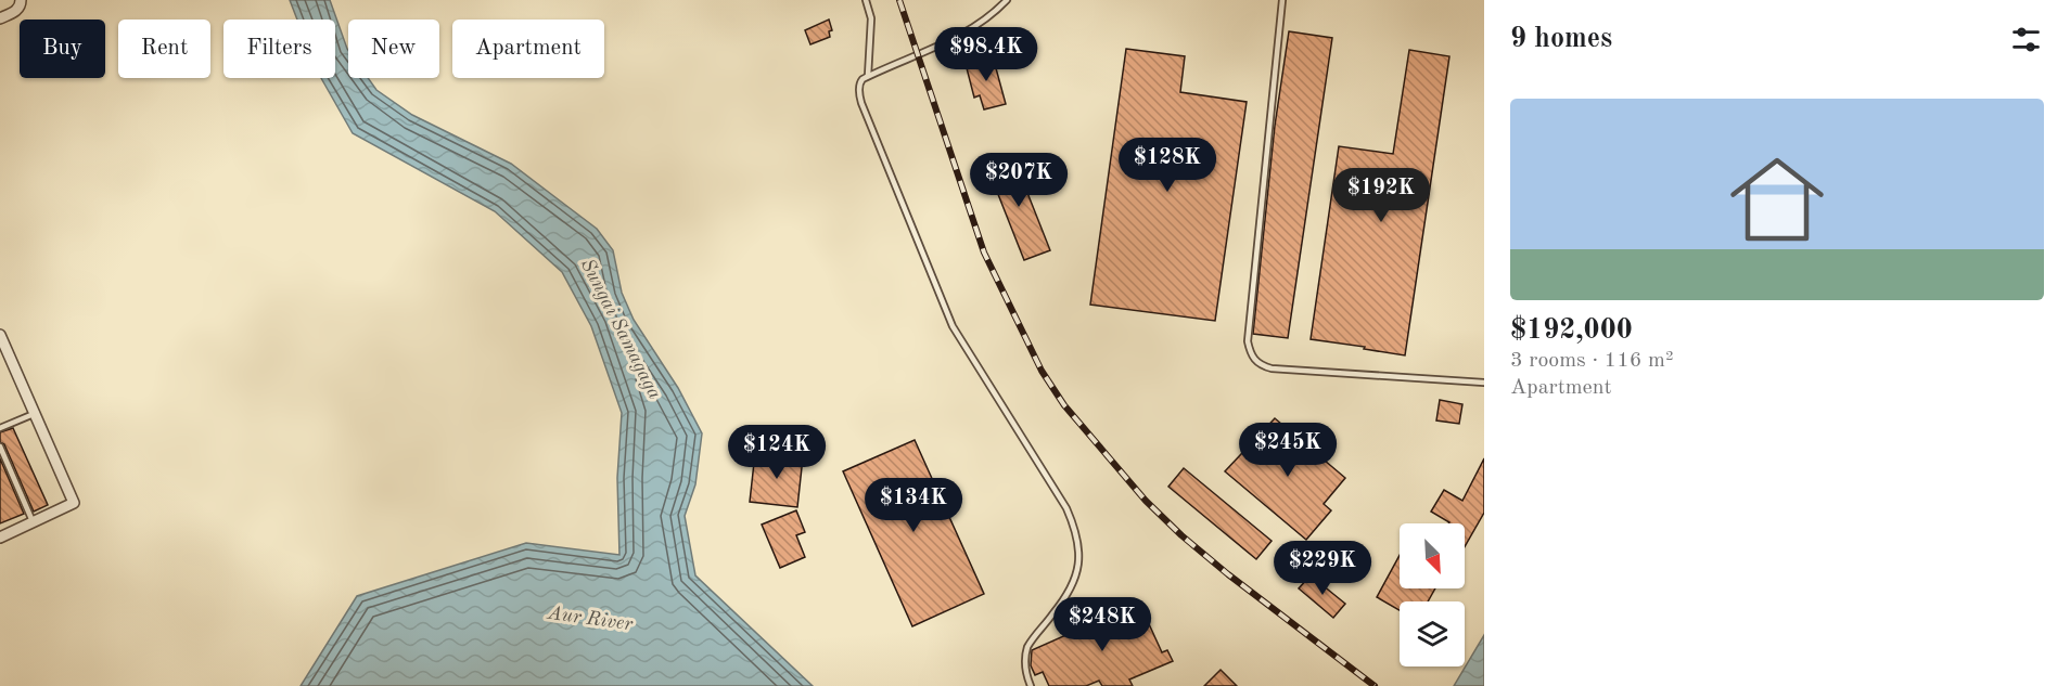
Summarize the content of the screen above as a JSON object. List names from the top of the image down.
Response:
{
  "water": ["Sungai Samagaga", "Aur River"],
  "north": "bottom right",
  "page": {
    "heading": "9 homes",
    "chip": [
      "Buy",
      "Rent",
      "Filters",
      "New",
      "Apartment"
    ],
    "price": [
      "$98.4K",
      "$128K",
      "$207K",
      "$192K",
      "$245K",
      "$124K",
      "$134K",
      "$229K",
      "$248K"
    ],
    "list": [
      {
        "name": "$192,000",
        "note": "3 rooms · 116 m² · Apartment"
      }
    ]
  }
}
